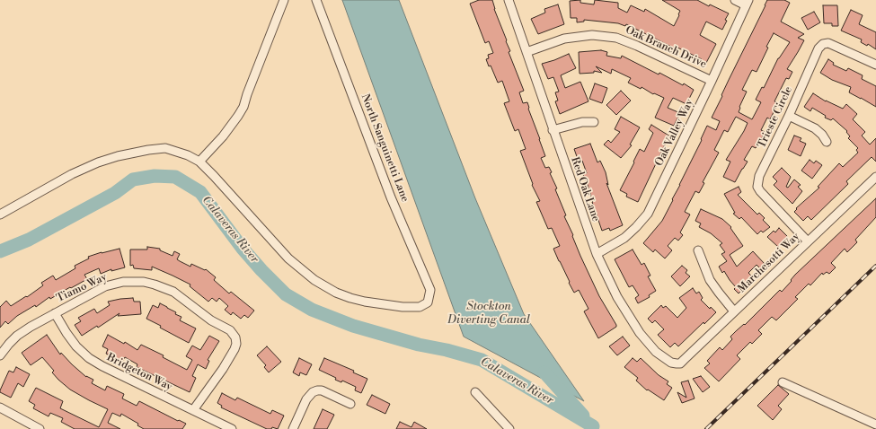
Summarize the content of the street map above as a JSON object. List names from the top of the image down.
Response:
{
  "streets": {
    "street": [
      "Oak Branch Drive",
      "Trieste Circle",
      "Oak Valley Way",
      "North Sanguinetti Lane",
      "Red Oak Lane",
      "Marchesotti Way",
      "Tiamo Way",
      "Bridgeton Way"
    ]
  },
  "crossings": [
    ["Oak Branch Drive", "Oak Valley Way"],
    ["Oak Branch Drive", "Red Oak Lane"],
    ["Trieste Circle", "Marchesotti Way"],
    ["Oak Valley Way", "Red Oak Lane"],
    ["Red Oak Lane", "Marchesotti Way"],
    ["Tiamo Way", "Bridgeton Way"]
  ],
  "water": ["Calaveras River", "Stockton Diverting Canal"]
}
